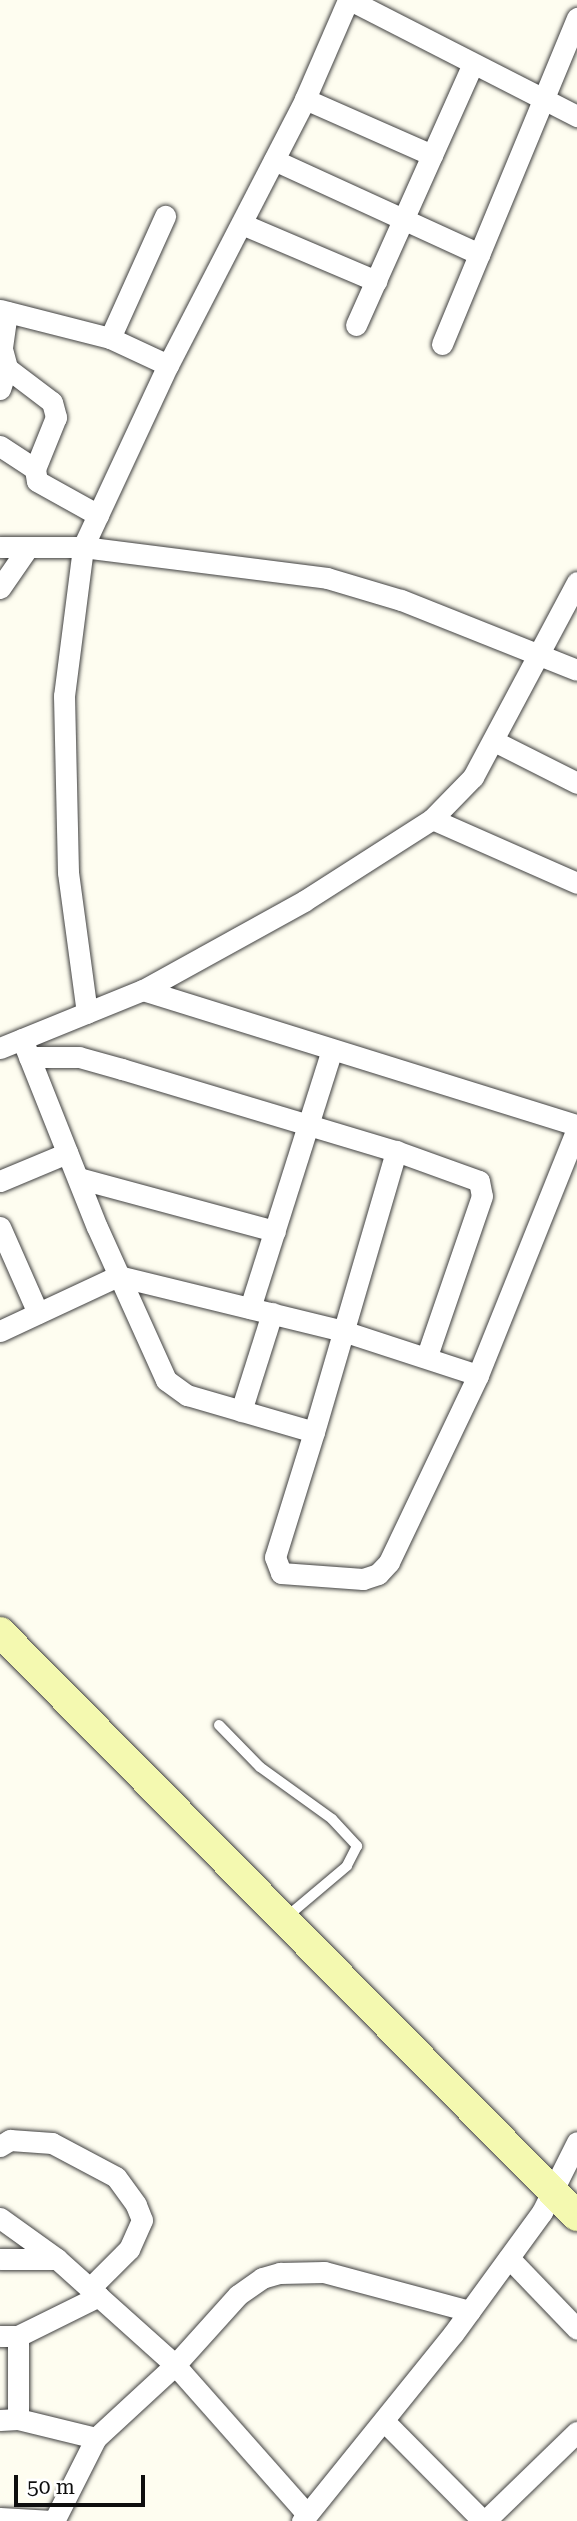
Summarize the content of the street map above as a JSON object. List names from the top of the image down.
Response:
{
  "scale_bar": "50 m"
}
